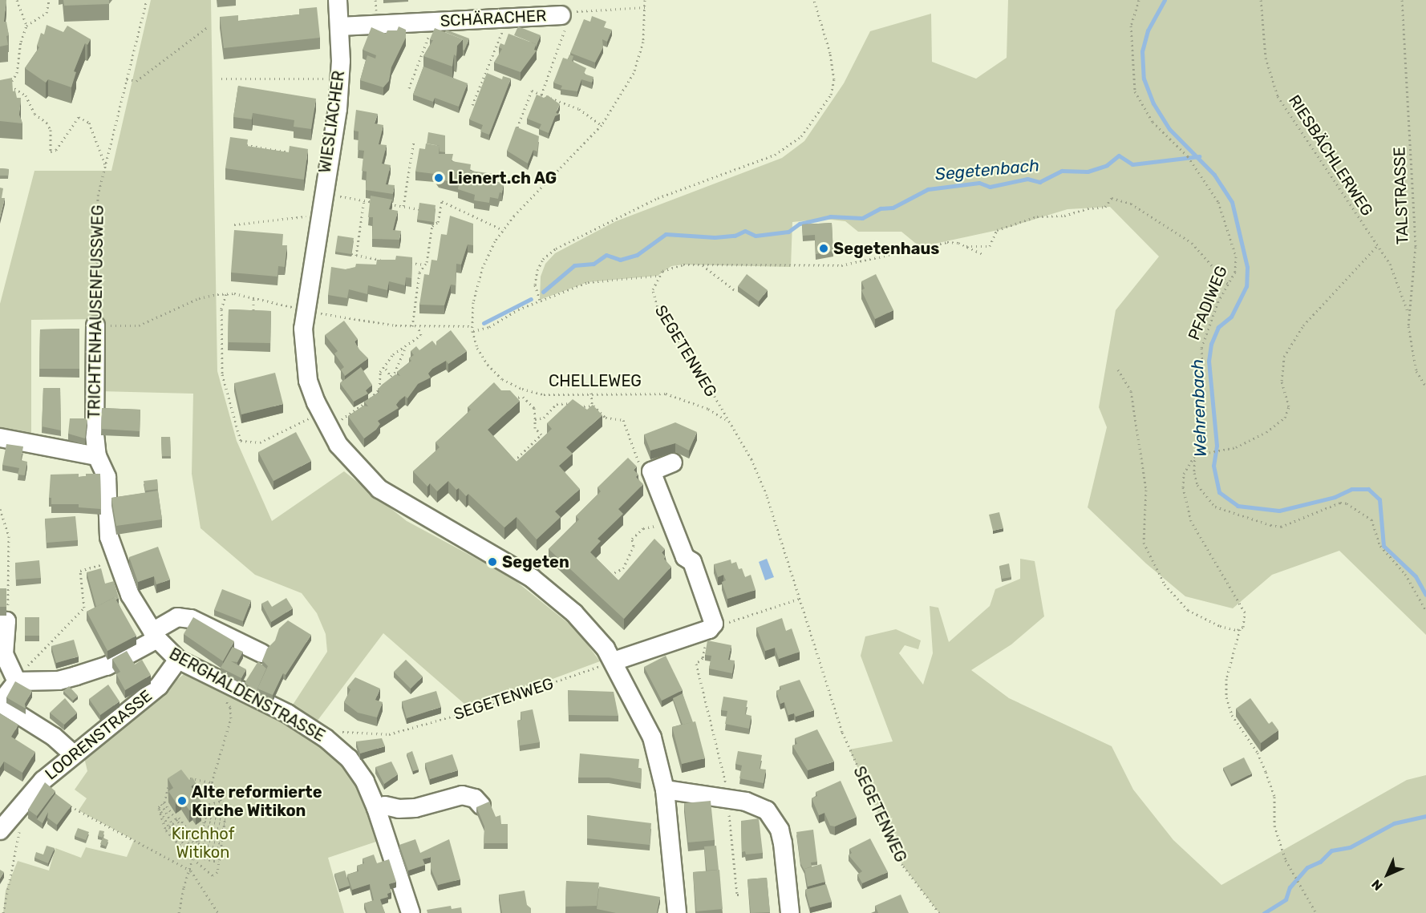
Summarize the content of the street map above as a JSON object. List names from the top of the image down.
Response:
{
  "streets": {
    "street": [
      "SCHÄRACHER",
      "WIESLIACHER",
      "TRICHTENHAUSENFUSSWEG",
      "BERGHALDENSTRASSE",
      "LOORENSTRASSE"
    ],
    "path": [
      "RIESBÄCHLERWEG",
      "TALSTRASSE",
      "PFADIWEG",
      "SEGETENWEG",
      "CHELLEWEG"
    ]
  },
  "crossings": [
    ["SCHÄRACHER", "WIESLIACHER"],
    ["SCHÄRACHER", "CHELLEWEG"],
    ["WIESLIACHER", "SEGETENWEG"],
    ["RIESBÄCHLERWEG", "TALSTRASSE"],
    ["TRICHTENHAUSENFUSSWEG", "BERGHALDENSTRASSE"],
    ["SEGETENWEG", "CHELLEWEG"],
    ["BERGHALDENSTRASSE", "LOORENSTRASSE"]
  ],
  "water": ["Segetenbach", "Wehrenbach"],
  "parks": ["Kirchhof Witikon"],
  "places": [
    "Lienert.ch AG",
    "Segetenhaus",
    "Segeten",
    "Alte reformierte Kirche Witikon"
  ],
  "north": "bottom left"
}
